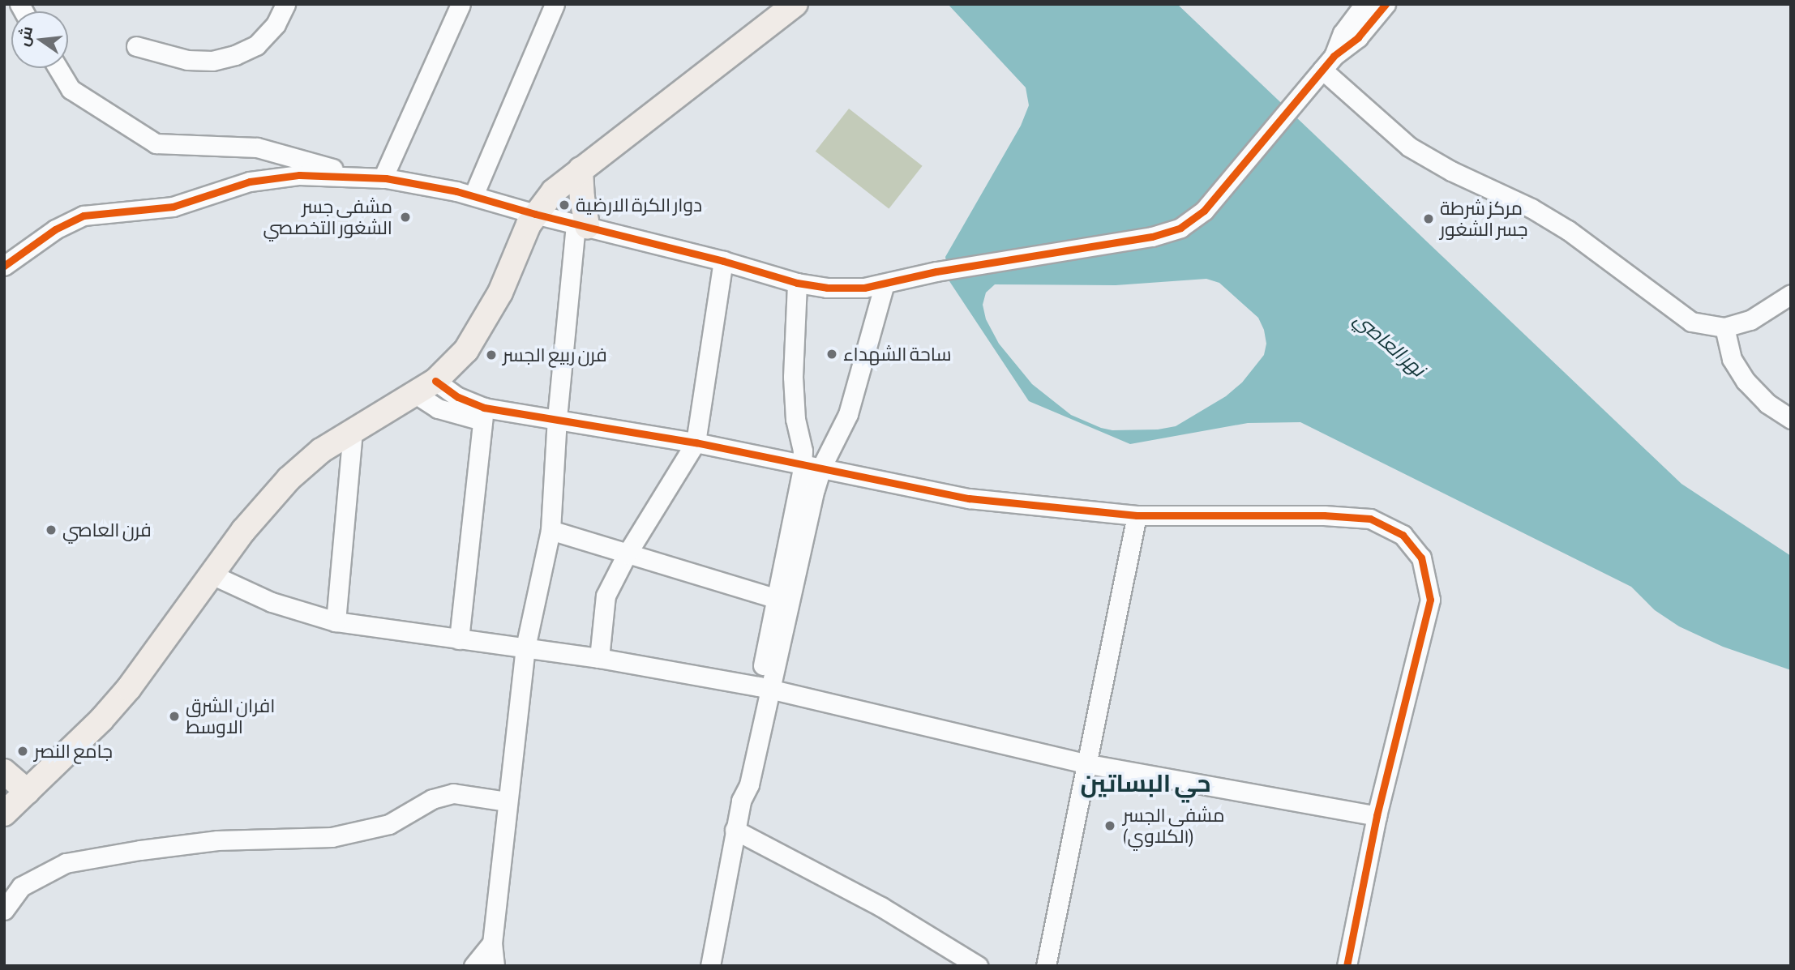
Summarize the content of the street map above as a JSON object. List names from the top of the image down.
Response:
{
  "districts": ["حي البساتين"],
  "water": ["نهر العاصي"],
  "places": [
    "دوار الكرة الارضية",
    "مشفى جسر الشغور التخصصي",
    "مركز شرطة جسر الشغور",
    "ساحة الشهداء",
    "فرن ربيع الجسر",
    "فرن العاصي",
    "افران الشرق الاوسط",
    "جامع النصر",
    "مشفى الجسر (الكلاوي)"
  ],
  "north": "left"
}
